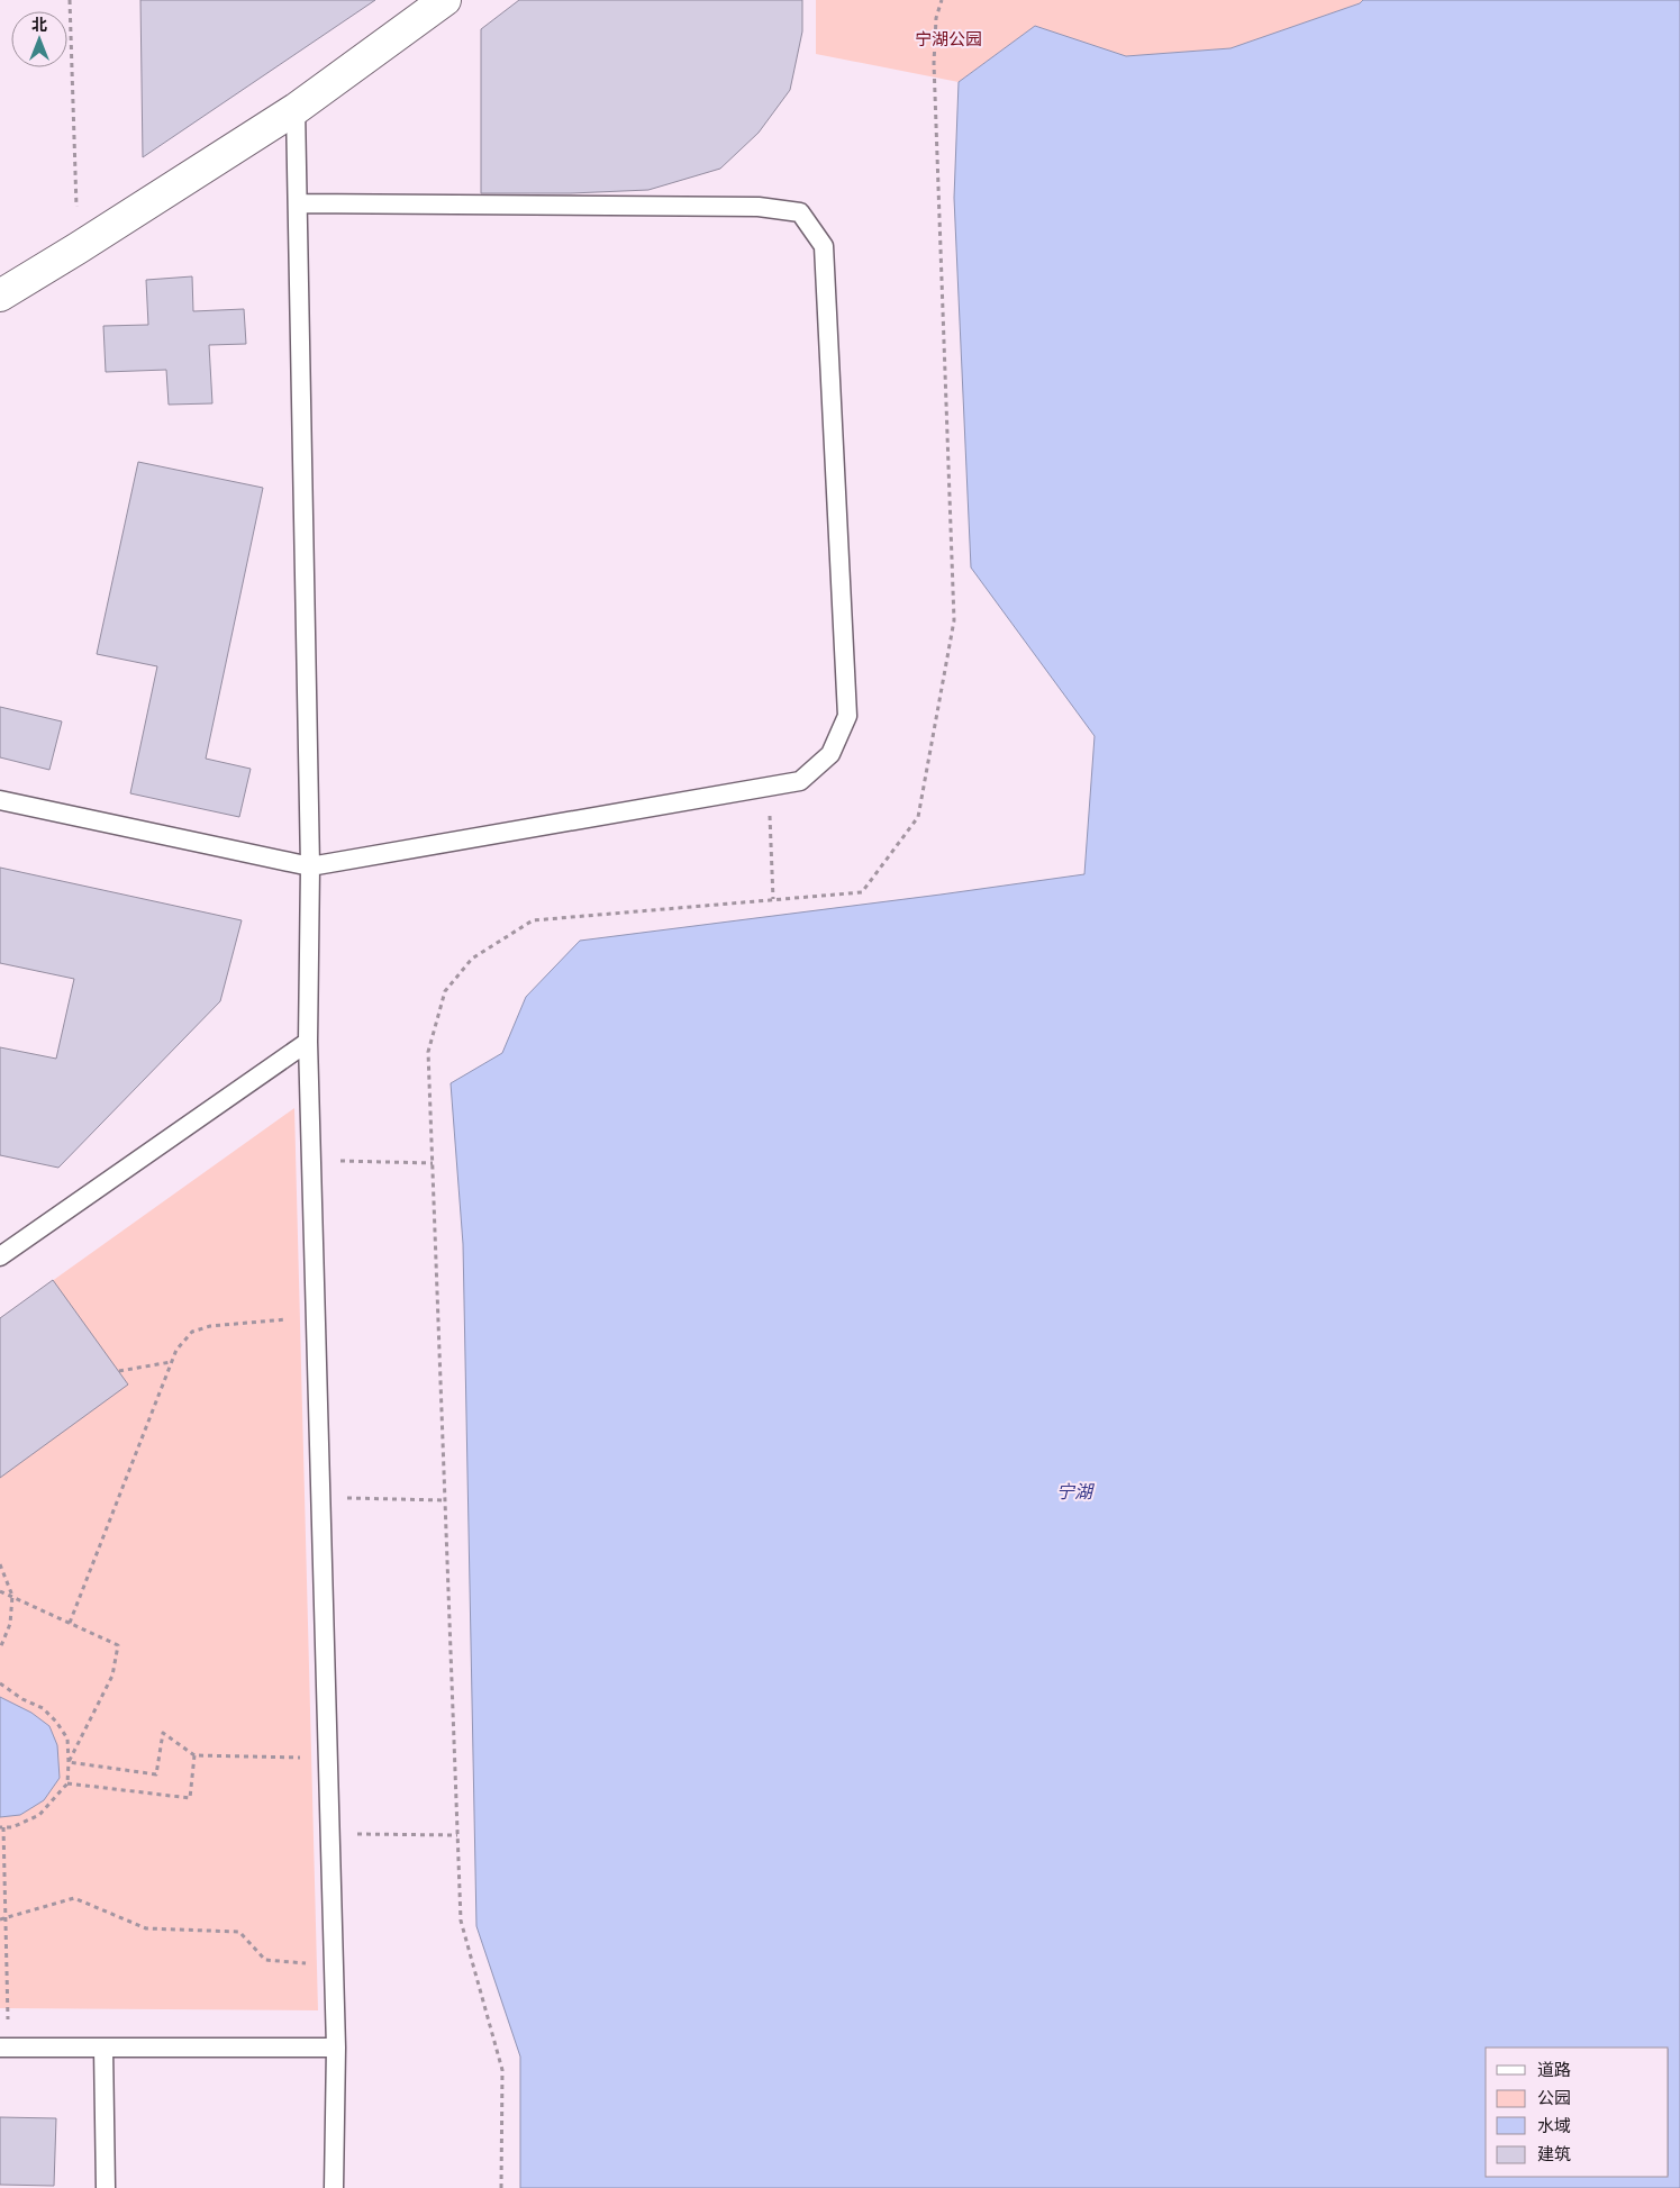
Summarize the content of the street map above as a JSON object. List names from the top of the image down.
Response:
{
  "water": ["宁湖"],
  "parks": ["宁湖公园"],
  "legend": [
    "道路",
    "公园",
    "水域",
    "建筑"
  ],
  "north": "top"
}
